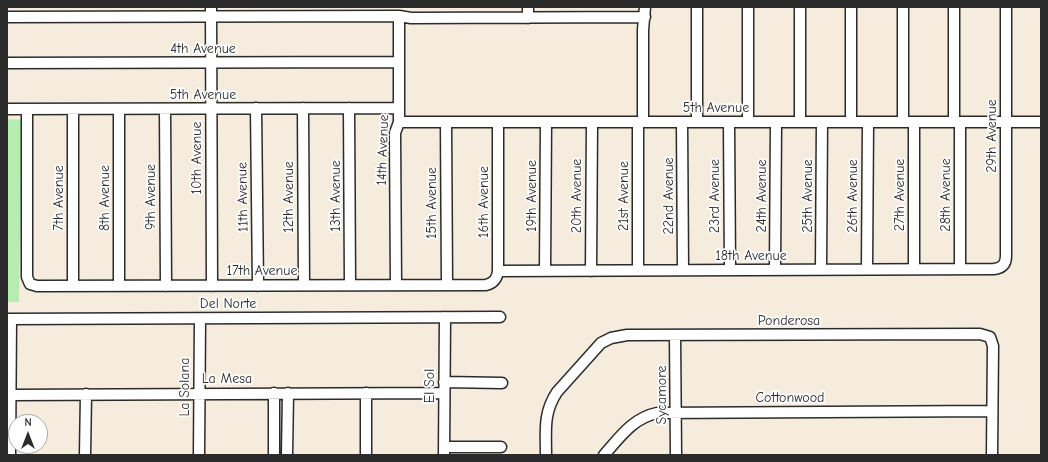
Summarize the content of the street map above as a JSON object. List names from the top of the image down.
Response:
{
  "streets": {
    "lane": [
      "4th Avenue",
      "5th Avenue",
      "29th Avenue",
      "14th Avenue",
      "10th Avenue",
      "27th Avenue",
      "28th Avenue",
      "13th Avenue",
      "19th Avenue",
      "20th Avenue",
      "21st Avenue",
      "22nd Avenue",
      "23rd Avenue",
      "24th Avenue",
      "25th Avenue",
      "26th Avenue",
      "9th Avenue",
      "11th Avenue",
      "12th Avenue",
      "7th Avenue",
      "8th Avenue",
      "16th Avenue",
      "15th Avenue",
      "18th Avenue",
      "17th Avenue",
      "Del Norte",
      "Ponderosa",
      "La Mesa",
      "El Sol",
      "La Solana",
      "Sycamore",
      "Cottonwood"
    ]
  },
  "crossings": [
    ["4th Avenue", "14th Avenue"],
    ["4th Avenue", "10th Avenue"],
    ["5th Avenue", "29th Avenue"],
    ["5th Avenue", "14th Avenue"],
    ["5th Avenue", "10th Avenue"],
    ["5th Avenue", "27th Avenue"],
    ["5th Avenue", "28th Avenue"],
    ["5th Avenue", "13th Avenue"],
    ["5th Avenue", "19th Avenue"],
    ["5th Avenue", "20th Avenue"],
    ["5th Avenue", "21st Avenue"],
    ["5th Avenue", "22nd Avenue"],
    ["5th Avenue", "23rd Avenue"],
    ["5th Avenue", "24th Avenue"],
    ["5th Avenue", "25th Avenue"],
    ["5th Avenue", "26th Avenue"],
    ["5th Avenue", "9th Avenue"],
    ["5th Avenue", "11th Avenue"],
    ["5th Avenue", "12th Avenue"],
    ["5th Avenue", "7th Avenue"],
    ["5th Avenue", "8th Avenue"],
    ["5th Avenue", "16th Avenue"],
    ["5th Avenue", "15th Avenue"],
    ["5th Avenue", "17th Avenue"],
    ["29th Avenue", "18th Avenue"],
    ["14th Avenue", "17th Avenue"],
    ["10th Avenue", "17th Avenue"],
    ["27th Avenue", "18th Avenue"],
    ["28th Avenue", "18th Avenue"],
    ["13th Avenue", "17th Avenue"],
    ["19th Avenue", "18th Avenue"],
    ["20th Avenue", "18th Avenue"],
    ["21st Avenue", "18th Avenue"],
    ["22nd Avenue", "18th Avenue"],
    ["23rd Avenue", "18th Avenue"],
    ["24th Avenue", "18th Avenue"],
    ["25th Avenue", "18th Avenue"],
    ["26th Avenue", "18th Avenue"],
    ["9th Avenue", "17th Avenue"],
    ["11th Avenue", "17th Avenue"],
    ["12th Avenue", "17th Avenue"],
    ["7th Avenue", "17th Avenue"],
    ["8th Avenue", "17th Avenue"],
    ["16th Avenue", "18th Avenue"],
    ["16th Avenue", "17th Avenue"],
    ["15th Avenue", "17th Avenue"],
    ["Del Norte", "El Sol"],
    ["Del Norte", "La Solana"],
    ["Ponderosa", "Sycamore"],
    ["Ponderosa", "Cottonwood"],
    ["La Mesa", "El Sol"],
    ["La Mesa", "La Solana"],
    ["Sycamore", "Cottonwood"]
  ],
  "north": "top"
}
